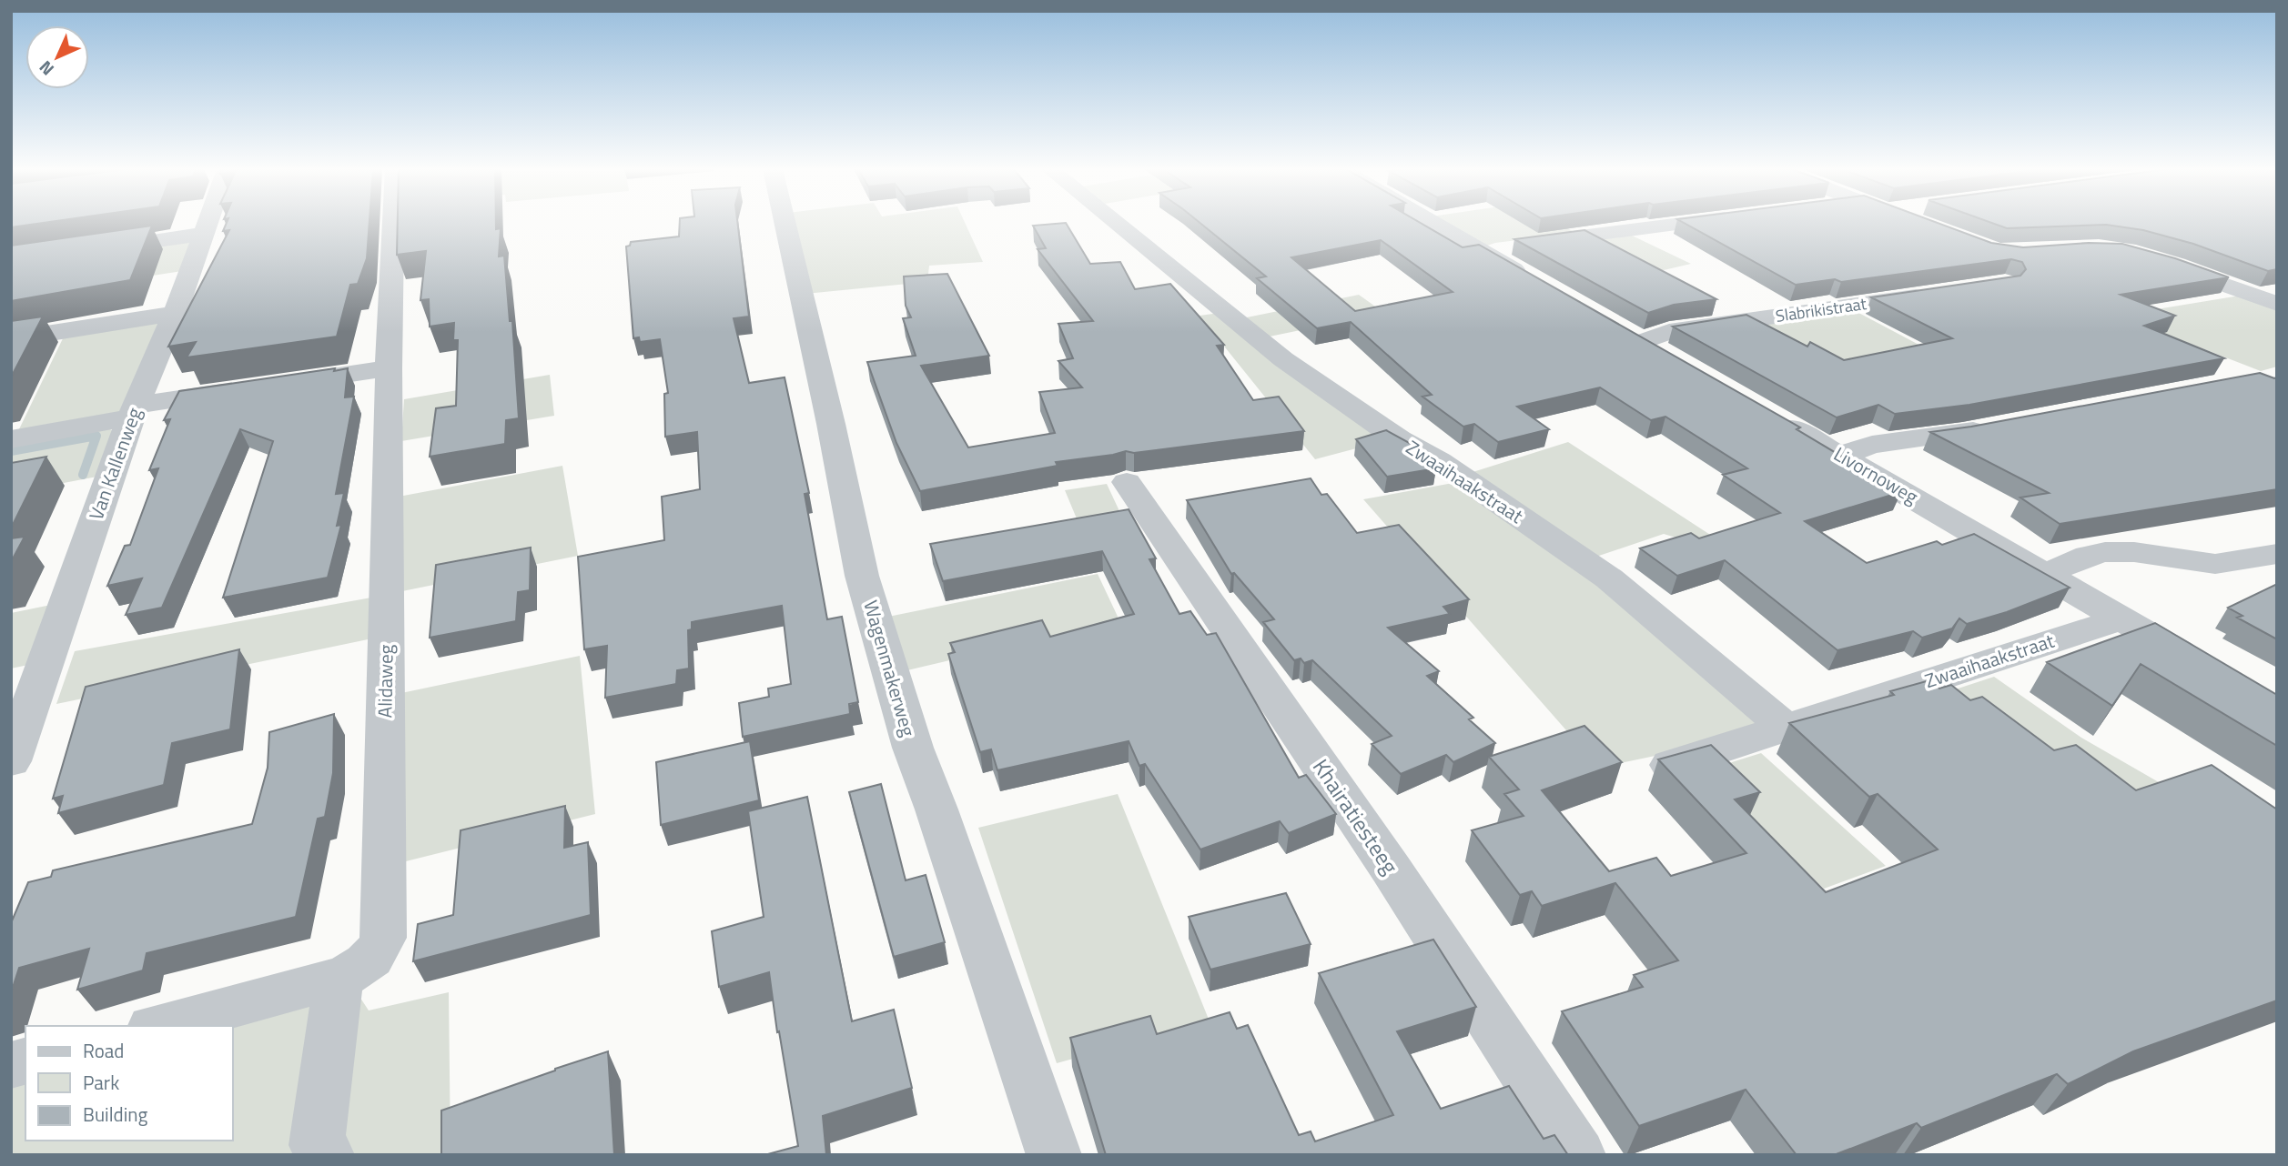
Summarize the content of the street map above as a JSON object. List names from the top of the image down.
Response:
{
  "streets": {
    "street": [
      "Slabrikistraat",
      "Van Kallenweg",
      "Livornoweg",
      "Zwaaihaakstraat",
      "Wagenmakerweg",
      "Alidaweg",
      "Khairatiesteeg"
    ]
  },
  "crossings": [
    ["Livornoweg", "Zwaaihaakstraat"]
  ],
  "legend": ["Road", "Park", "Building"],
  "north": "bottom left"
}
